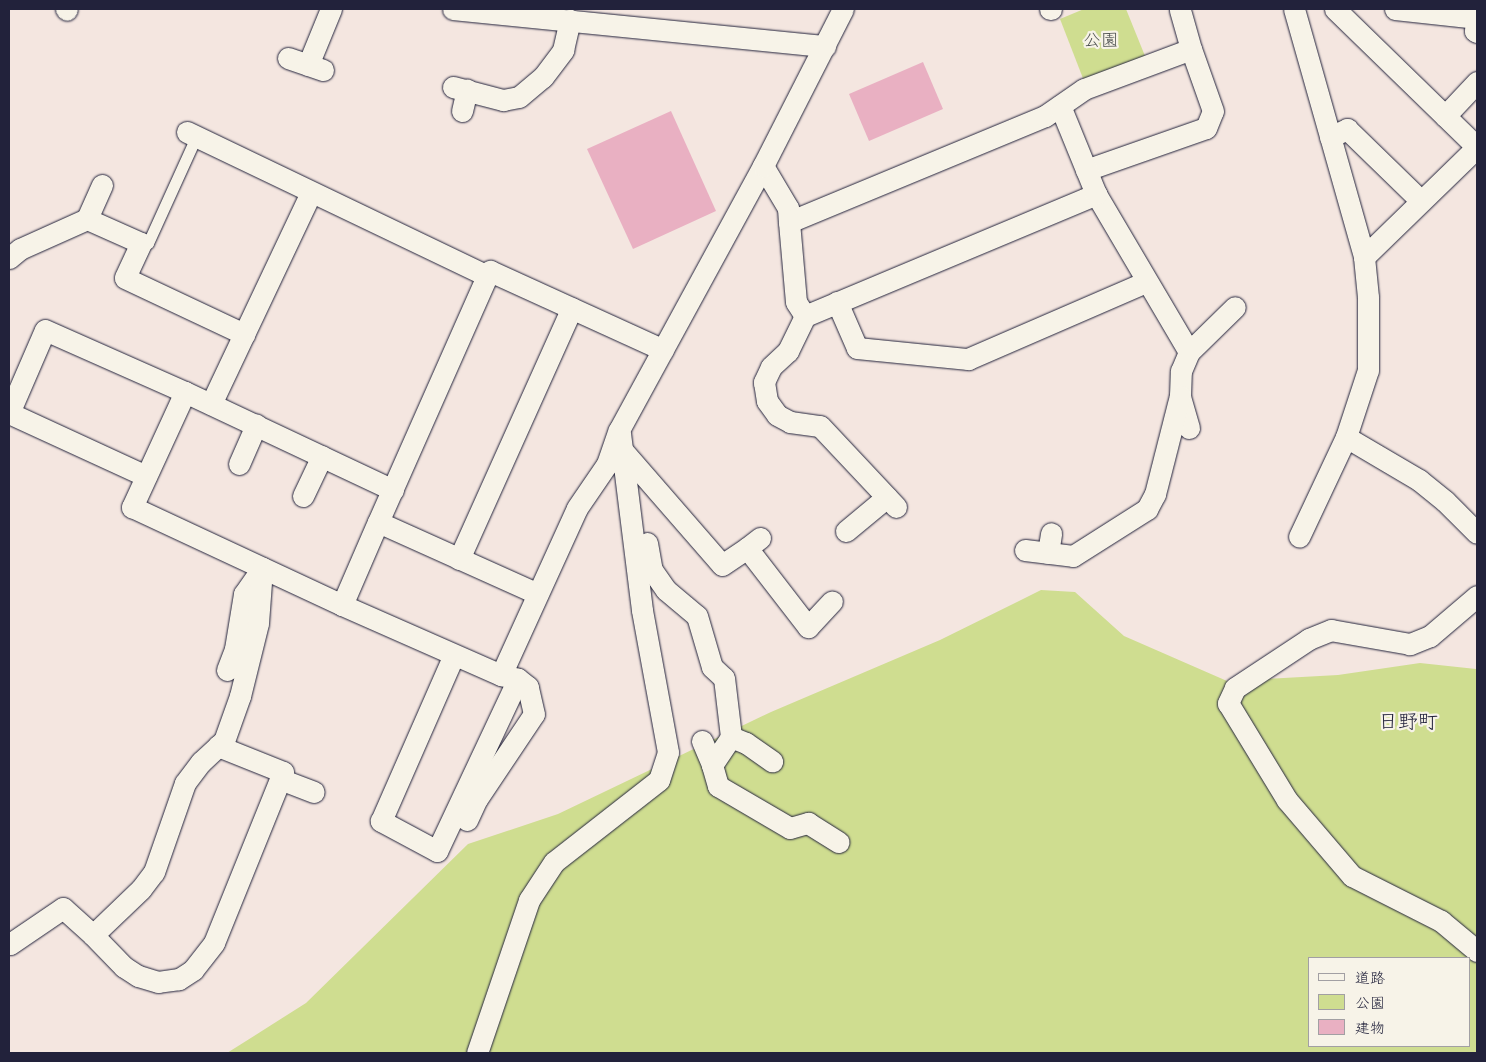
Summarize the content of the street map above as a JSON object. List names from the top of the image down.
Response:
{
  "districts": ["日野町"],
  "parks": ["公園"],
  "legend": ["道路", "公園", "建物"]
}
